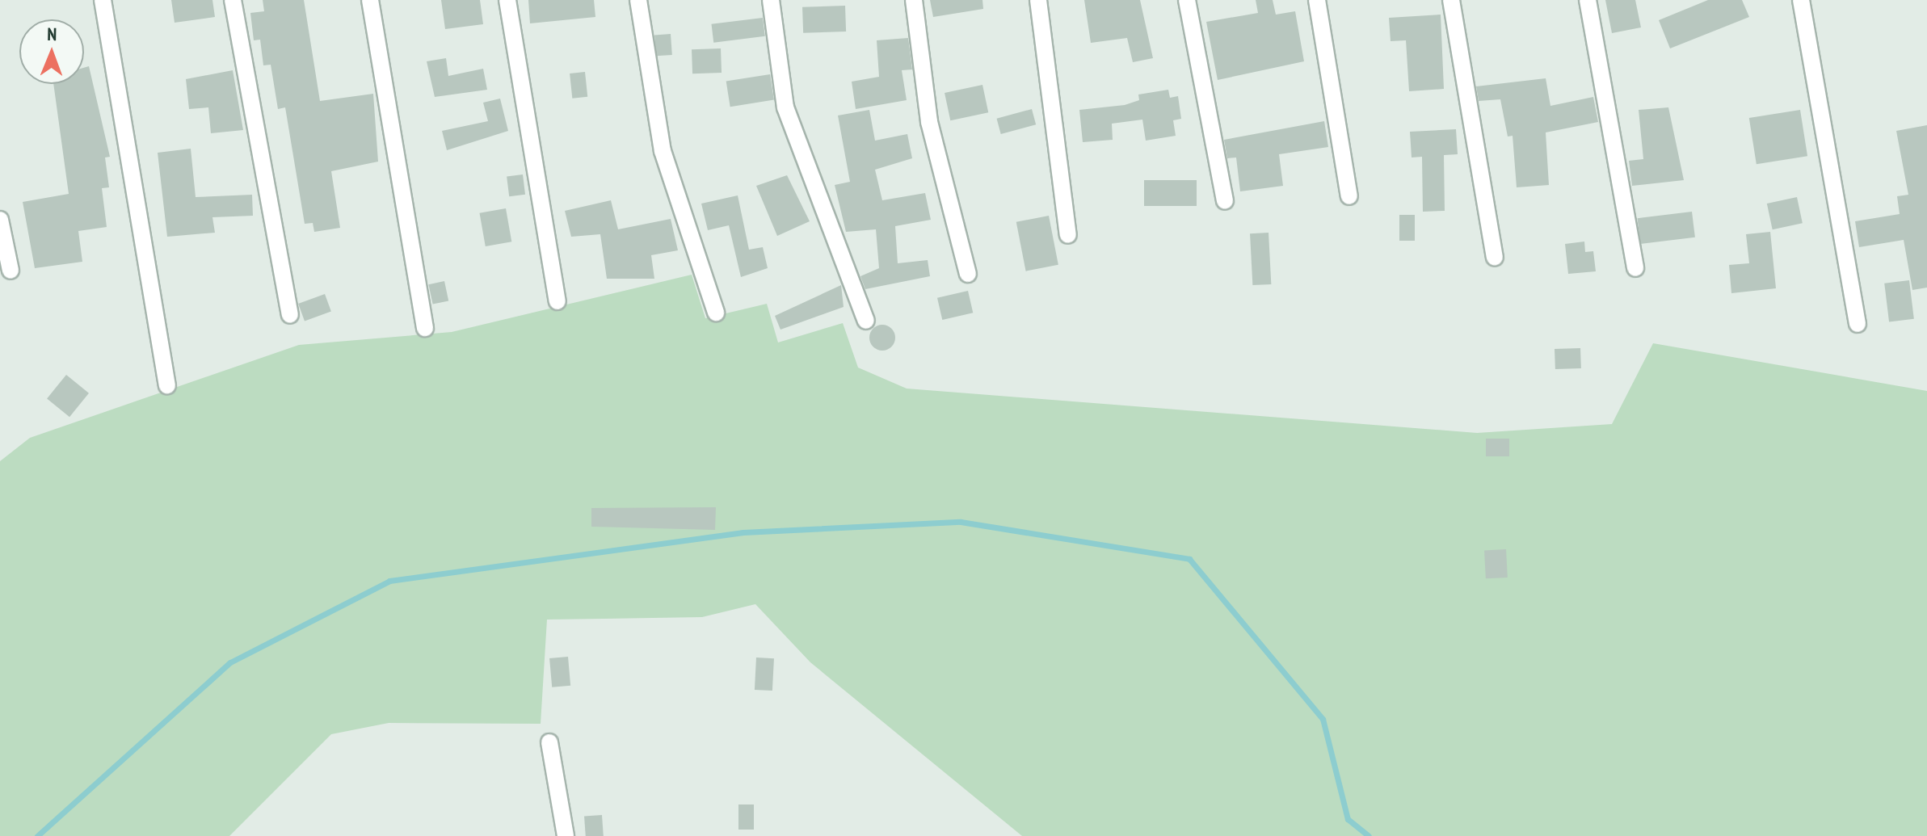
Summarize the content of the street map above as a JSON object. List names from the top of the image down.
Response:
{
  "north": "top"
}
